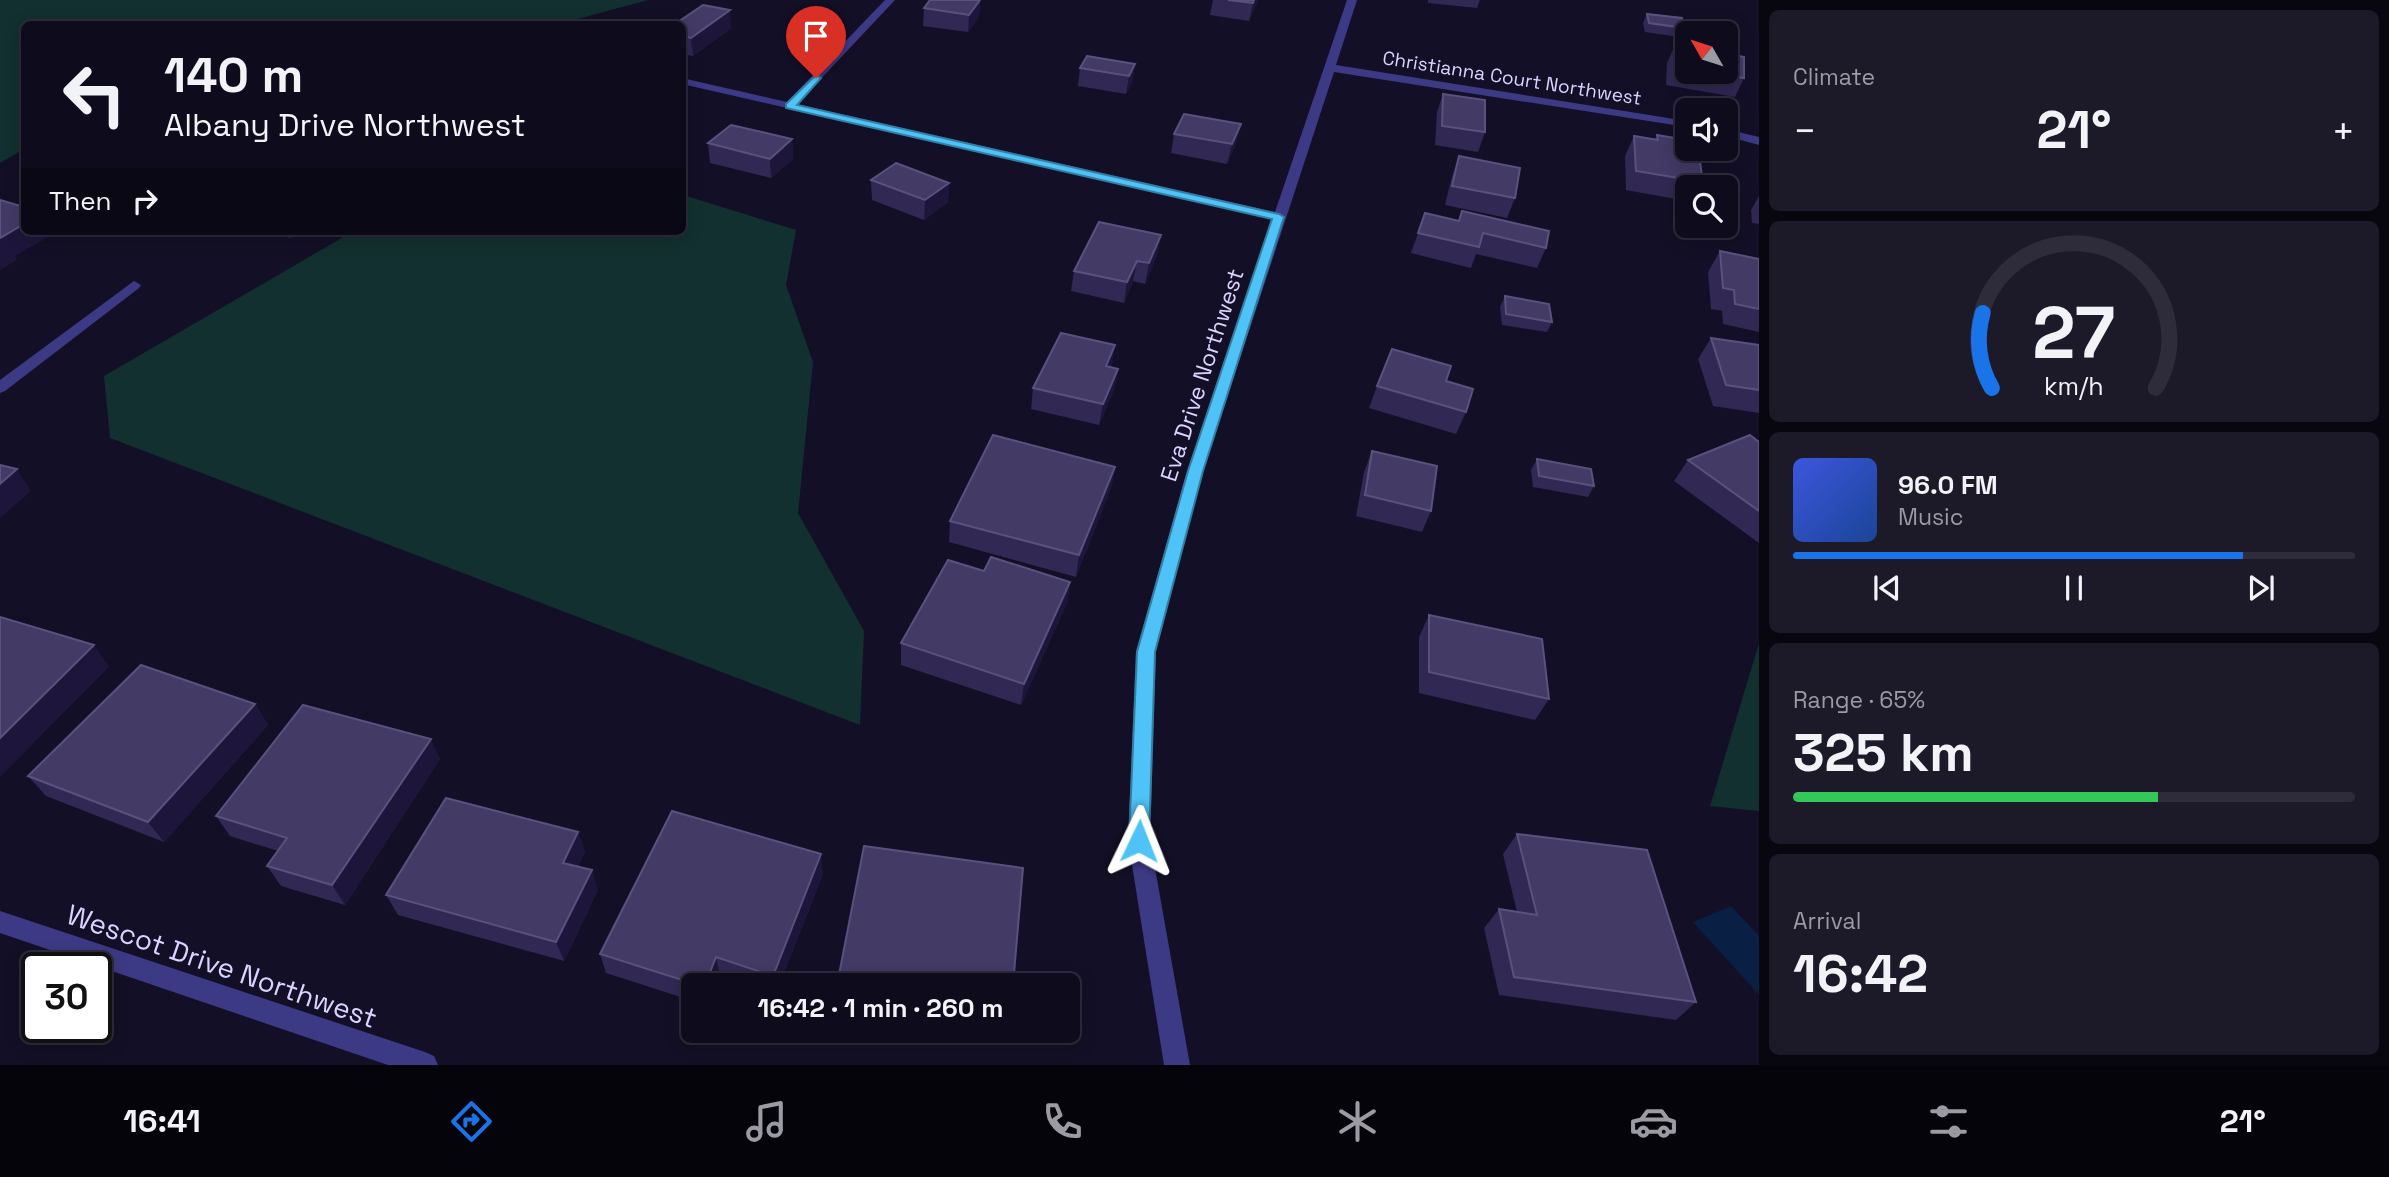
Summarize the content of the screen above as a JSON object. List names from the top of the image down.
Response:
{
  "streets": {
    "street": ["Christianna Court Northwest", "Eva Drive Northwest", "Wescot Drive Northwest"]
  },
  "crossings": [
    ["Christianna Court Northwest", "Eva Drive Northwest"]
  ],
  "north": "top left",
  "page": {
    "tile": [
      "Climate",
      ["Range · 65%", "325 km"],
      ["Arrival", "16:42"]
    ],
    "turn": ["140 m", "Albany Drive Northwest"],
    "heat": ["−", "21°", "+"],
    "then": "Then",
    "song": ["96.0 FM", "Music"],
    "limit": "30",
    "trip": "16:42 · 1 min · 260 m",
    "tabs": ["16:41", "21°"],
    "gauge": ["27", "km/h"]
  }
}
